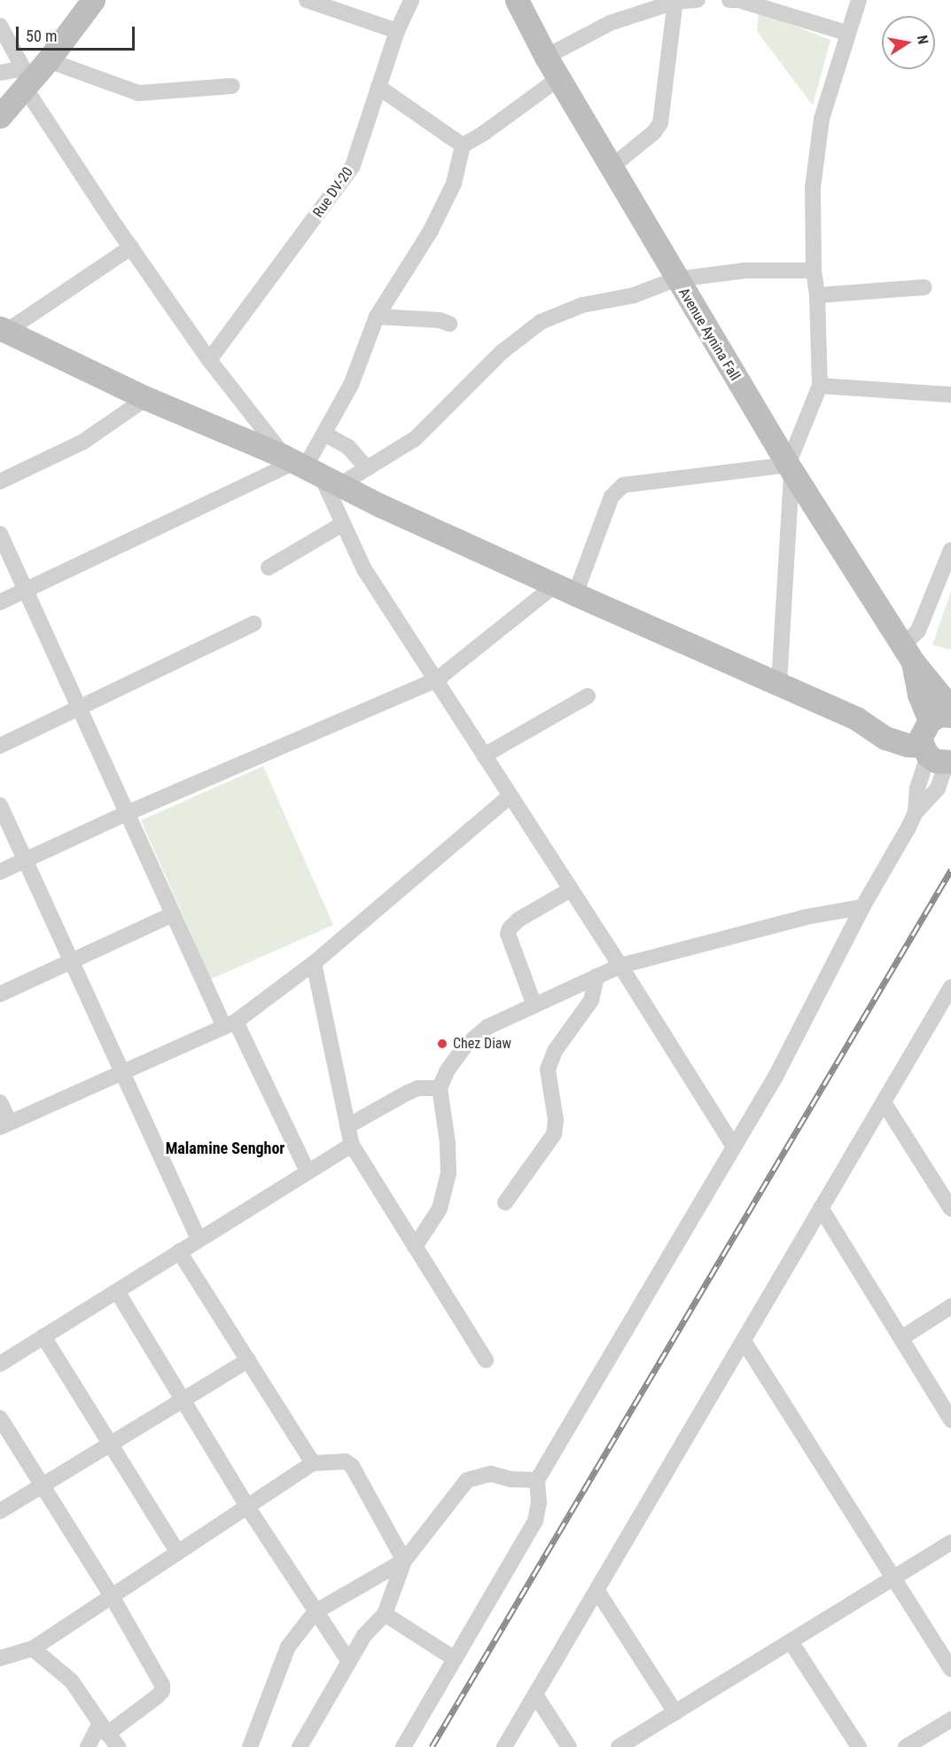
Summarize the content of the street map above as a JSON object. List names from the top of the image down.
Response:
{
  "streets": {
    "street": ["Rue DV-20", "Avenue Aynina Fall"]
  },
  "districts": ["Malamine Senghor"],
  "places": ["Chez Diaw"],
  "scale_bar": "50 m",
  "north": "right"
}
